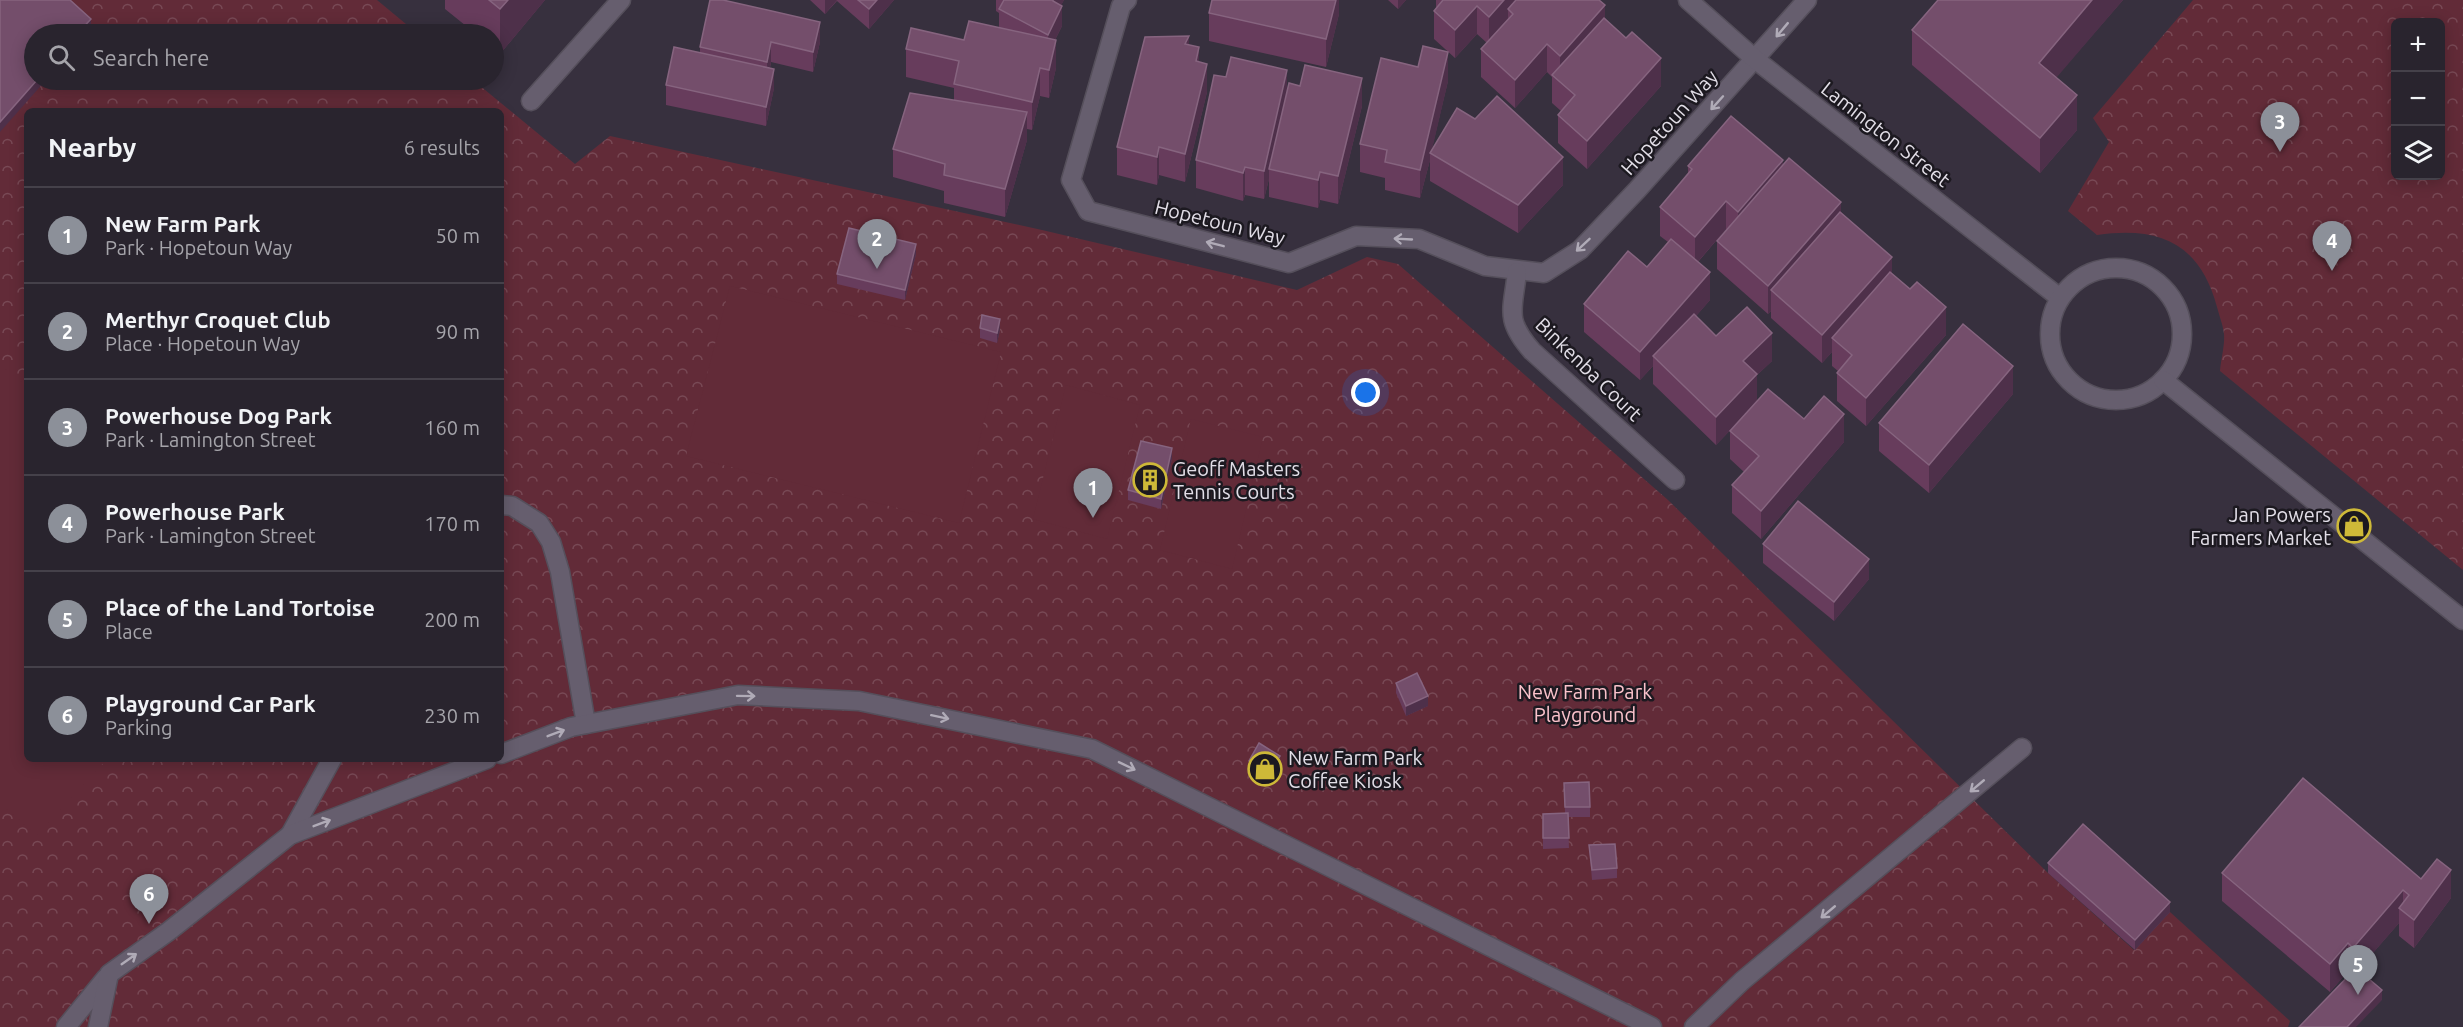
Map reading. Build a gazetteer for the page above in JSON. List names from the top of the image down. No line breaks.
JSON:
{"streets":{"street":["Hopetoun Way","Lamington Street","Binkenba Court"]},"crossings":[["Hopetoun Way","Lamington Street"],["Hopetoun Way","Binkenba Court"]],"parks":["New Farm Park Playground"],"places":{"building":["Geoff Masters Tennis Courts"],"shop":["Jan Powers Farmers Market","New Farm Park Coffee Kiosk"]},"page":{"map_buttons":["+","−"],"search":"Search here","pins":["3","2","4","1","6","5"],"heading":["Nearby","6 results"],"list":[{"mark":"1","name":"New Farm Park","note":"Park · Hopetoun Way","value":"50 m"},{"mark":"2","name":"Merthyr Croquet Club","note":"Place · Hopetoun Way","value":"90 m"},{"mark":"3","name":"Powerhouse Dog Park","note":"Park · Lamington Street","value":"160 m"},{"mark":"4","name":"Powerhouse Park","note":"Park · Lamington Street","value":"170 m"},{"mark":"5","name":"Place of the Land Tortoise","note":"Place","value":"200 m"},{"mark":"6","name":"Playground Car Park","note":"Parking","value":"230 m"}]}}
